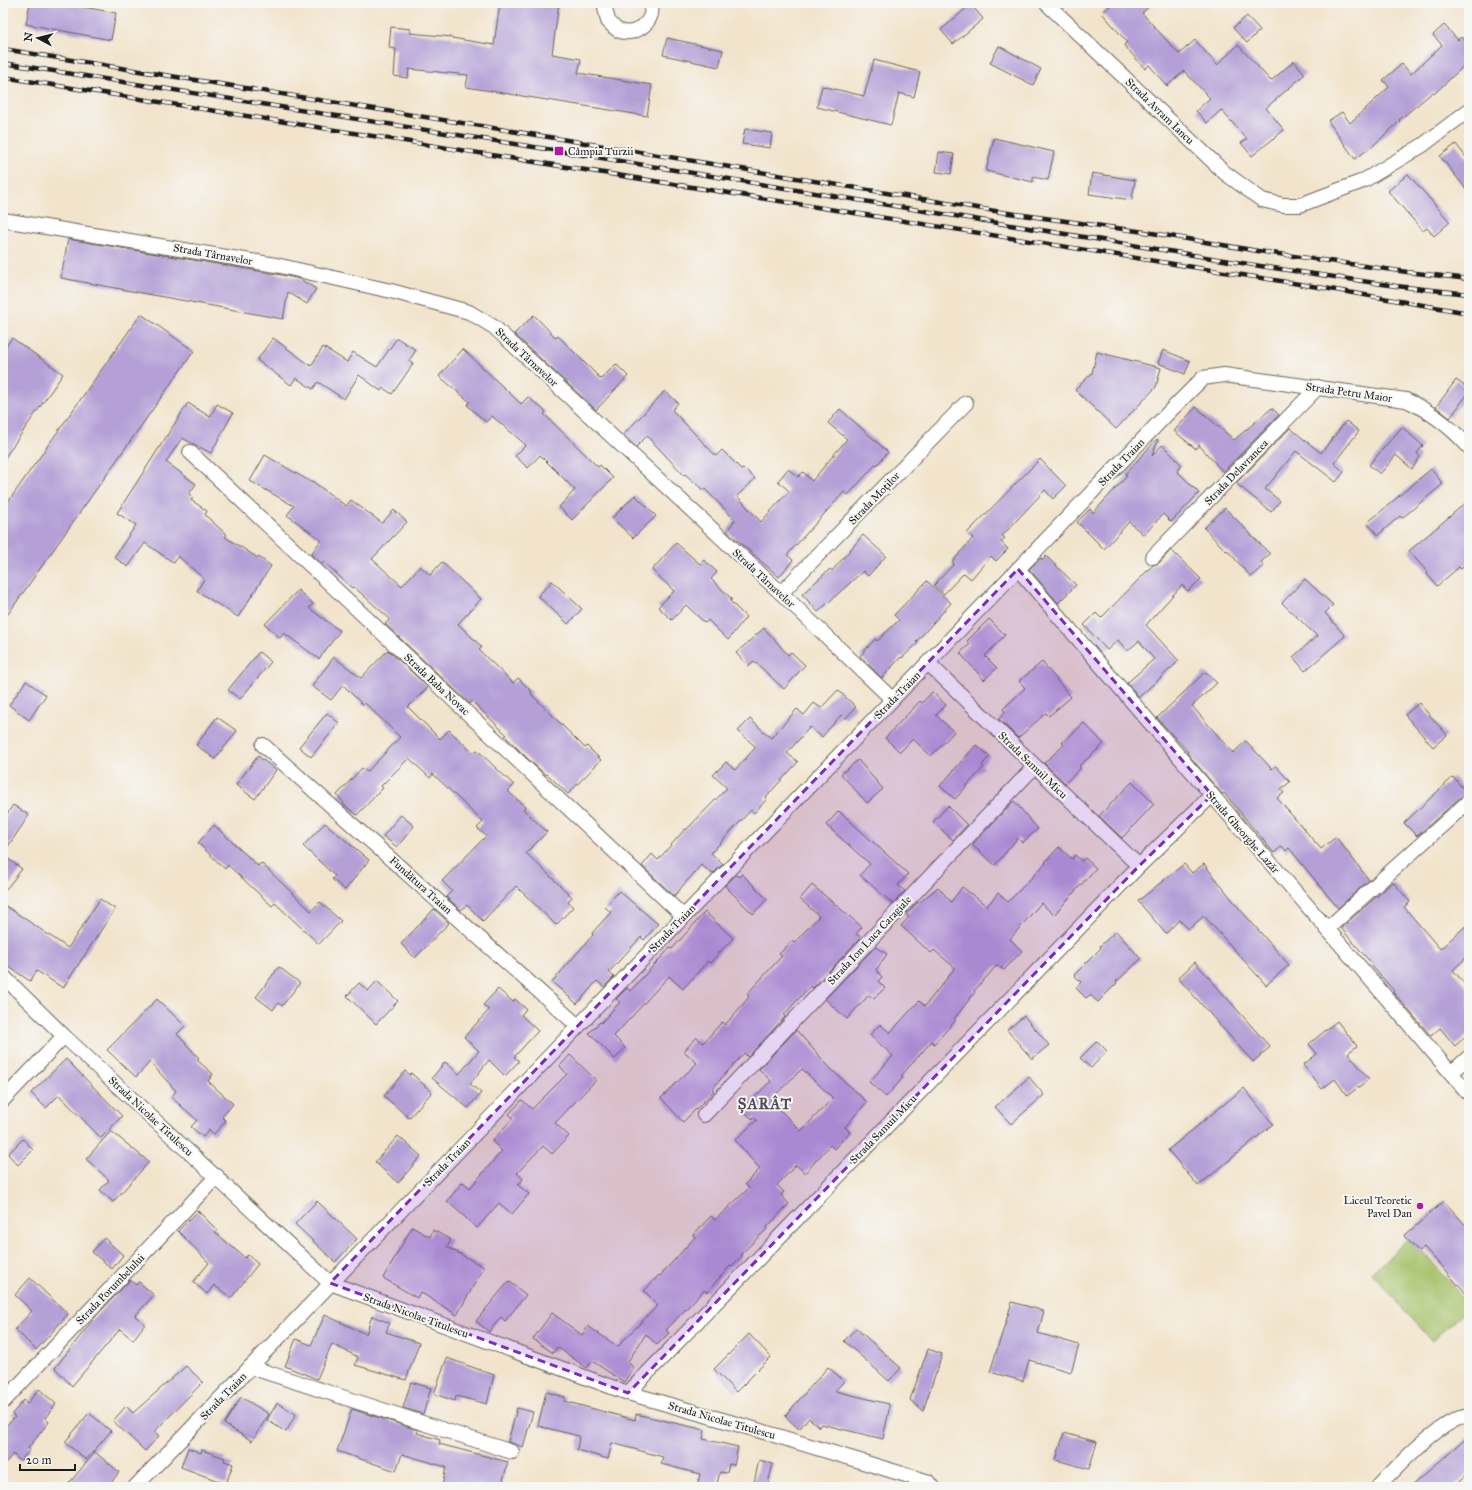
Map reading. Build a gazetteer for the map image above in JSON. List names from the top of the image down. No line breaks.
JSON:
{"streets":{"street":["Strada Avram Iancu","Strada Târnavelor","Strada Petru Maior","Strada Traian","Strada Delavrancea","Strada Moților","Strada Baba Novac","Strada Samuil Micu","Strada Gheorghe Lazăr","Fundătura Traian","Strada Ion Luca Caragiale","Strada Nicolae Titulescu","Strada Porumbelului"]},"crossings":[["Strada Târnavelor","Strada Traian"],["Strada Târnavelor","Strada Moților"],["Strada Petru Maior","Strada Traian"],["Strada Petru Maior","Strada Delavrancea"],["Strada Traian","Strada Baba Novac"],["Strada Traian","Strada Samuil Micu"],["Strada Traian","Strada Gheorghe Lazăr"],["Strada Traian","Fundătura Traian"],["Strada Traian","Strada Nicolae Titulescu"],["Strada Samuil Micu","Strada Gheorghe Lazăr"],["Strada Samuil Micu","Strada Ion Luca Caragiale"],["Strada Samuil Micu","Strada Nicolae Titulescu"],["Strada Nicolae Titulescu","Strada Porumbelului"]],"districts":["ȘARÂT"],"places":{"transit":["Câmpia Turzii"],"other":["Liceul Teoretic Pavel Dan"]},"scale_bar":"20 m","north":"left"}
